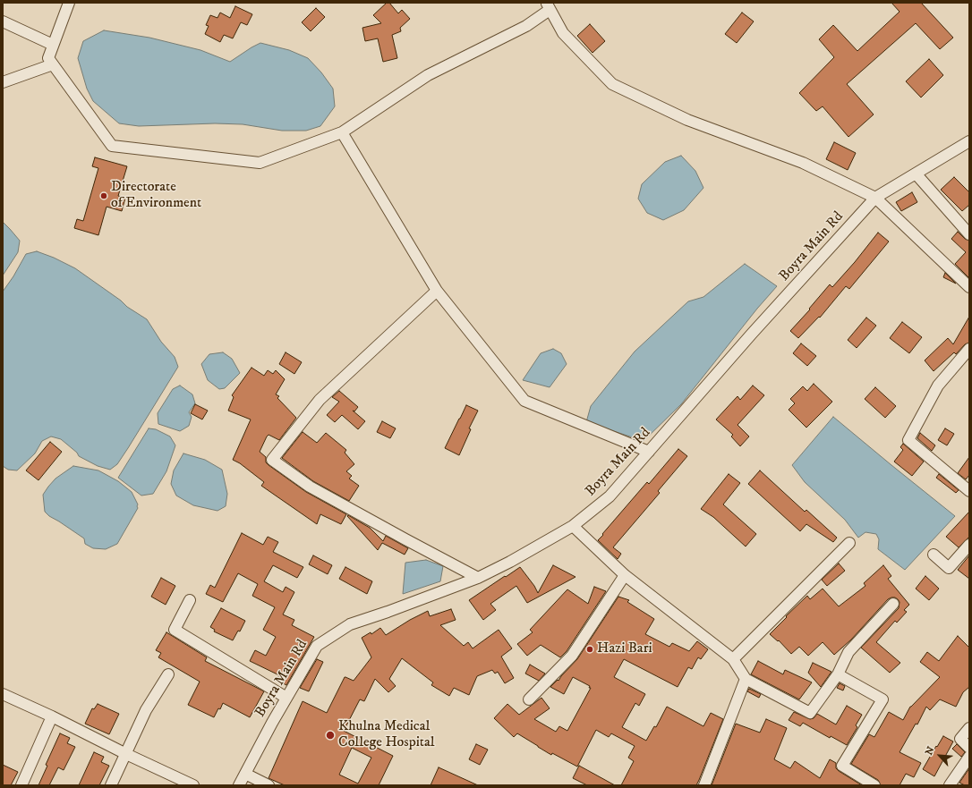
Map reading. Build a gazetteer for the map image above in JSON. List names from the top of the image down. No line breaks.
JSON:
{"streets":{"street":["Boyra Main Rd"]},"places":["Directorate of Environment","Hazi Bari","Khulna Medical College Hospital"],"north":"top left"}
